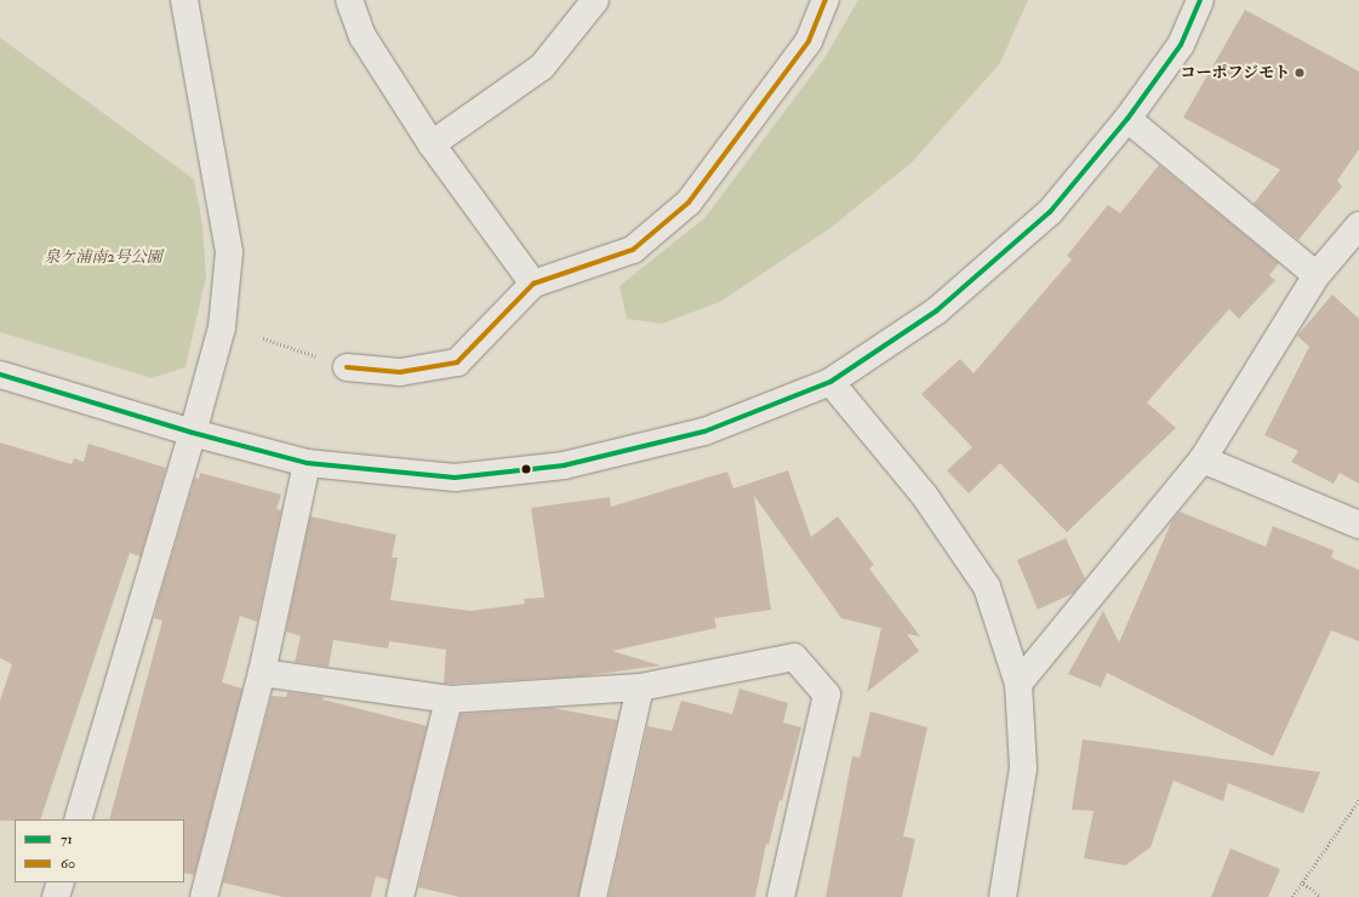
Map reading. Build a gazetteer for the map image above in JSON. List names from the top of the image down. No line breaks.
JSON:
{"parks":["泉ケ浦南2号公園"],"places":["コーポフジモト"],"lines":["transit line 71","transit line 60"],"legend":["71","60"]}
